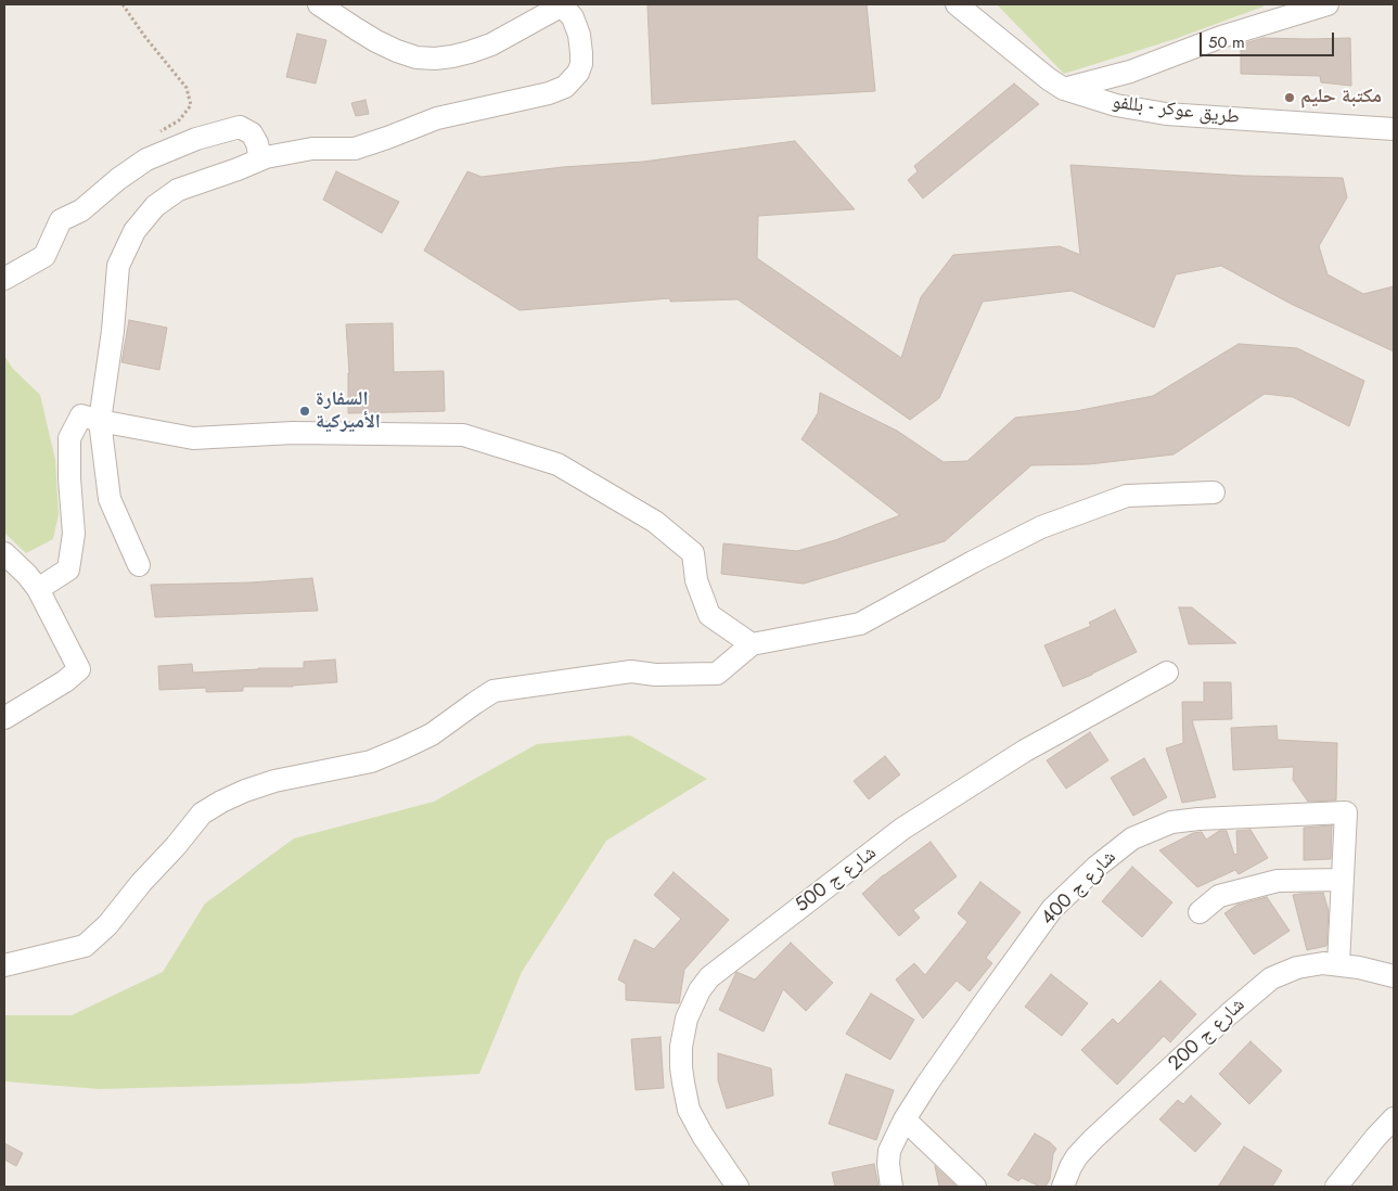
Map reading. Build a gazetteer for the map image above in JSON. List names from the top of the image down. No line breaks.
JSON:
{"streets":{"street":["طريق عوكر - بللفو","شارع ج 500","شارع ج 400","شارع ج 200"]},"places":["مكتبة حليم","السفارة الأميركية"],"scale_bar":"50 m"}
